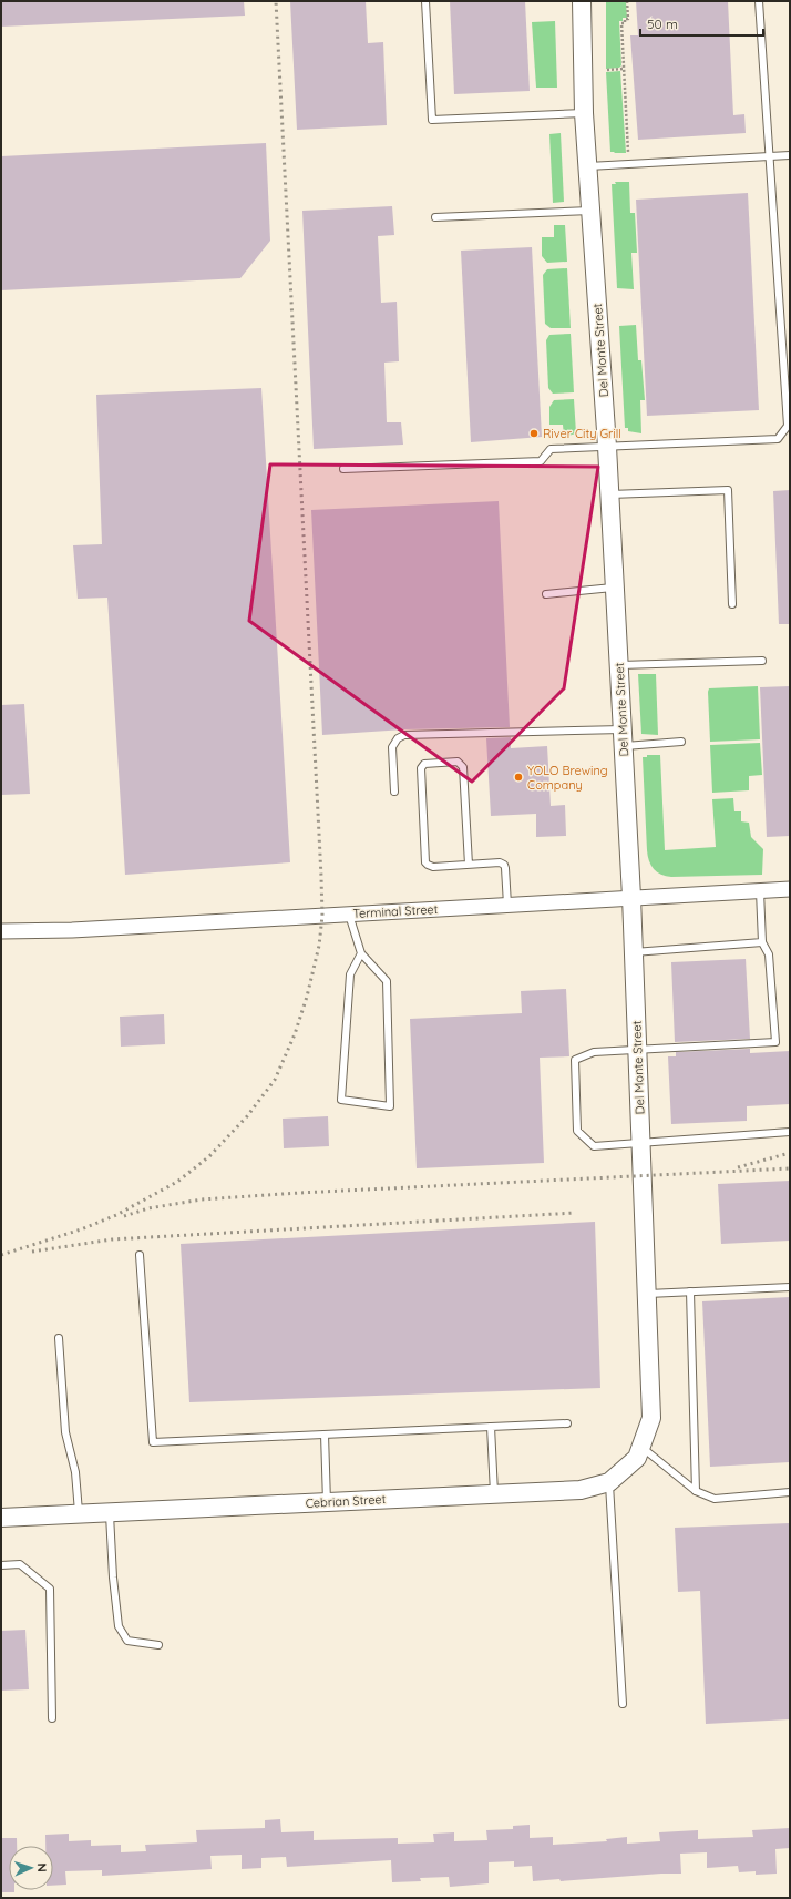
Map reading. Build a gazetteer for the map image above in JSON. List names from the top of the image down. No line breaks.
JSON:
{"streets":{"street":["Del Monte Street","Terminal Street","Cebrian Street"]},"crossings":[["Del Monte Street","Terminal Street"],["Del Monte Street","Cebrian Street"]],"places":["River City Grill","YOLO Brewing Company"],"scale_bar":"50 m","north":"right"}
